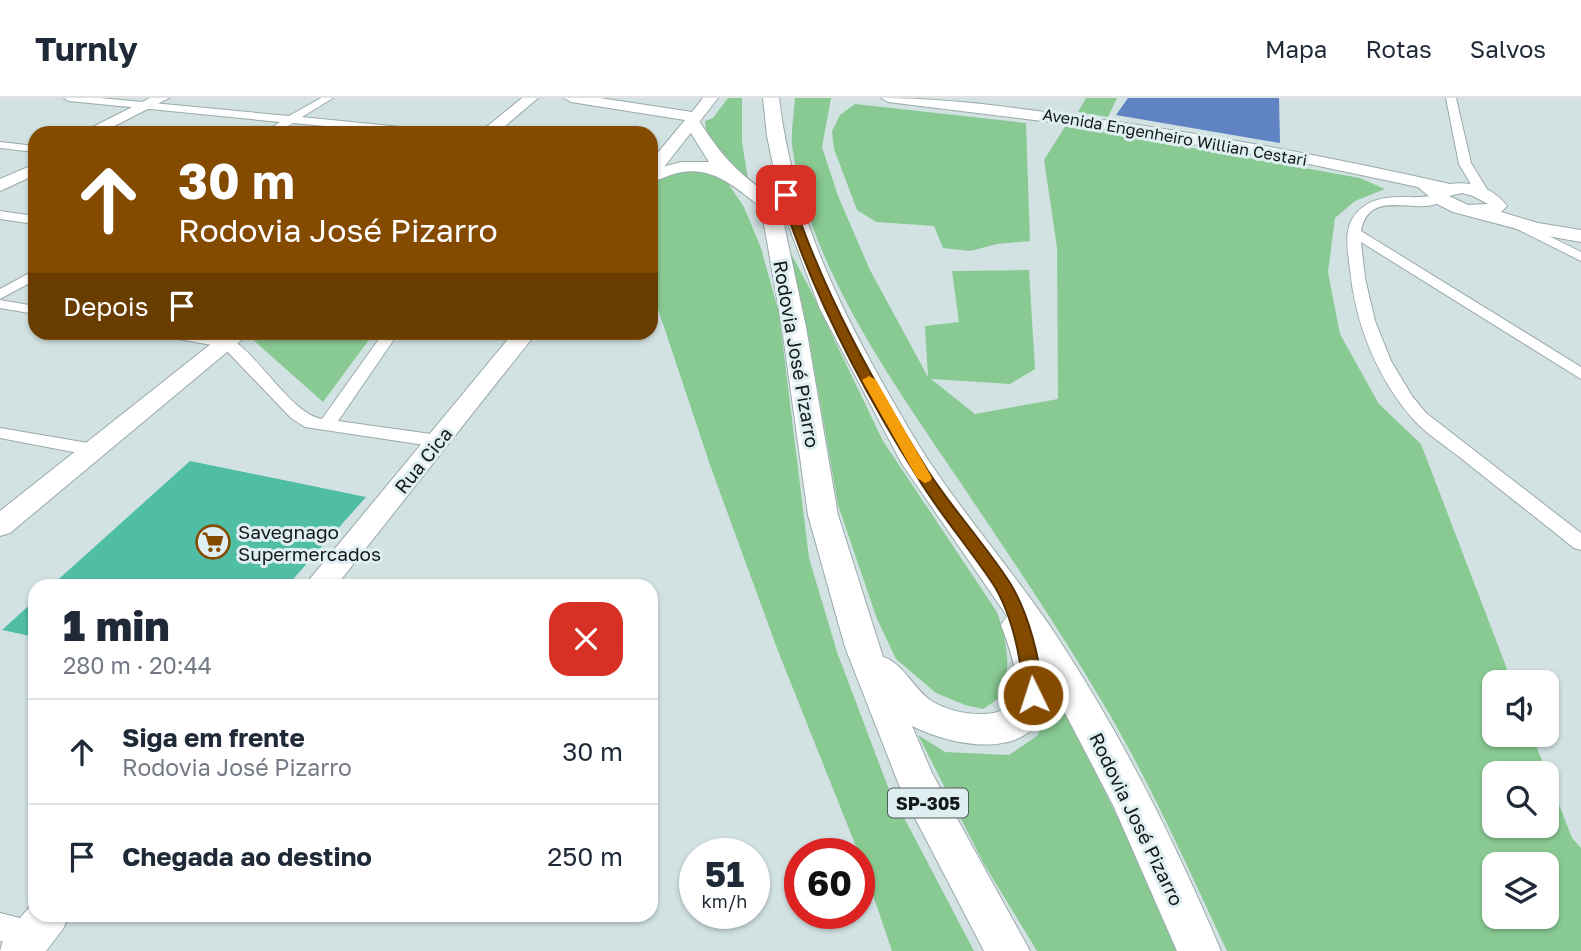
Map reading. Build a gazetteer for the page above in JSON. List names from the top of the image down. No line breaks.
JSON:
{"streets":{"main road":["Rodovia José Pizarro","SP-305"],"street":["Avenida Engenheiro Willian Cestari","Rua Cica"]},"places":{"supermarket":["Savegnago Supermercados"]},"page":{"header":"Turnly","nav":["Mapa","Rotas","Salvos"],"turn":["30 m","Rodovia José Pizarro"],"then":"Depois","heading":["1 min","280 m · 20:44"],"list":[{"name":"Siga em frente","note":"Rodovia José Pizarro","value":"30 m"},{"name":"Chegada ao destino","value":"250 m"}],"speed":"51 km/h","limit":"60"}}
